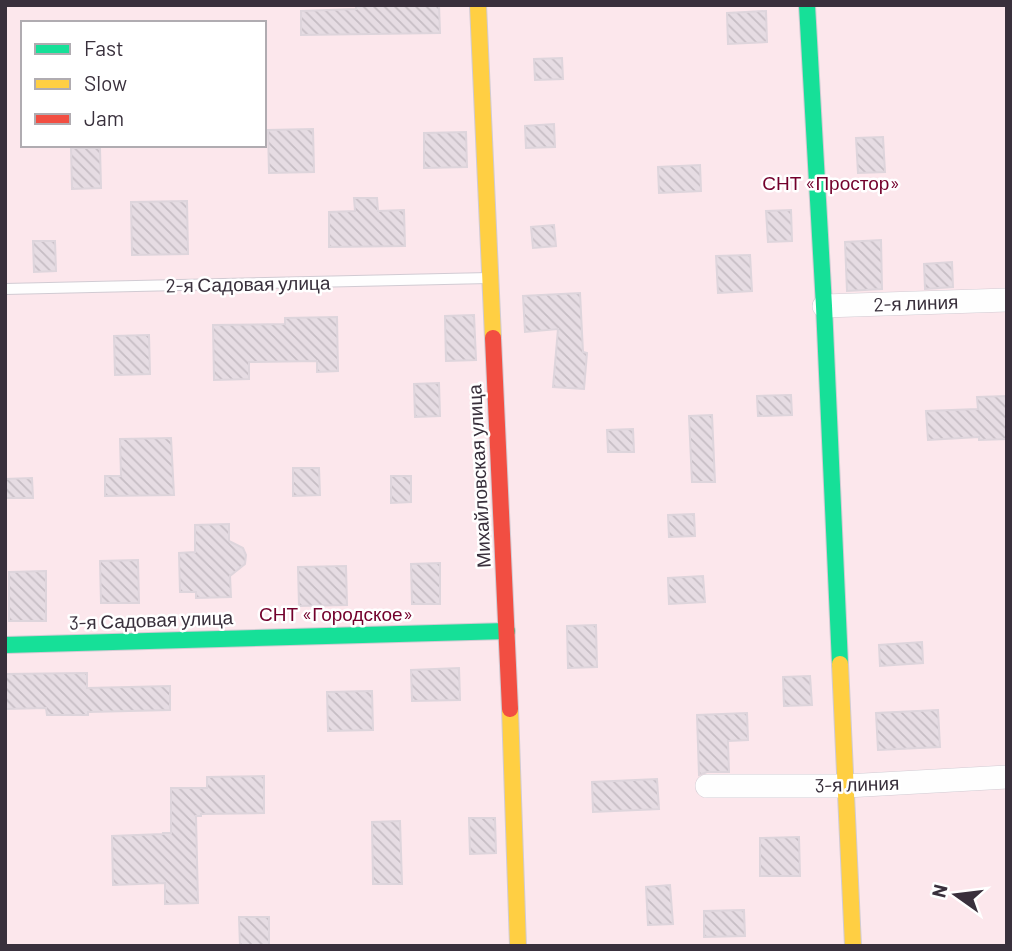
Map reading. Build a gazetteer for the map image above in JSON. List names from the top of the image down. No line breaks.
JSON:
{"streets":{"street":["2-я линия","Михайловская улица","3-я Садовая улица","3-я линия"],"lane":["2-я Садовая улица"]},"crossings":[["2-я Садовая улица","Михайловская улица"],["Михайловская улица","3-я Садовая улица"]],"parks":["СНТ «Простор»","СНТ «Городское»"],"legend":["Fast","Slow","Jam"],"north":"left"}
